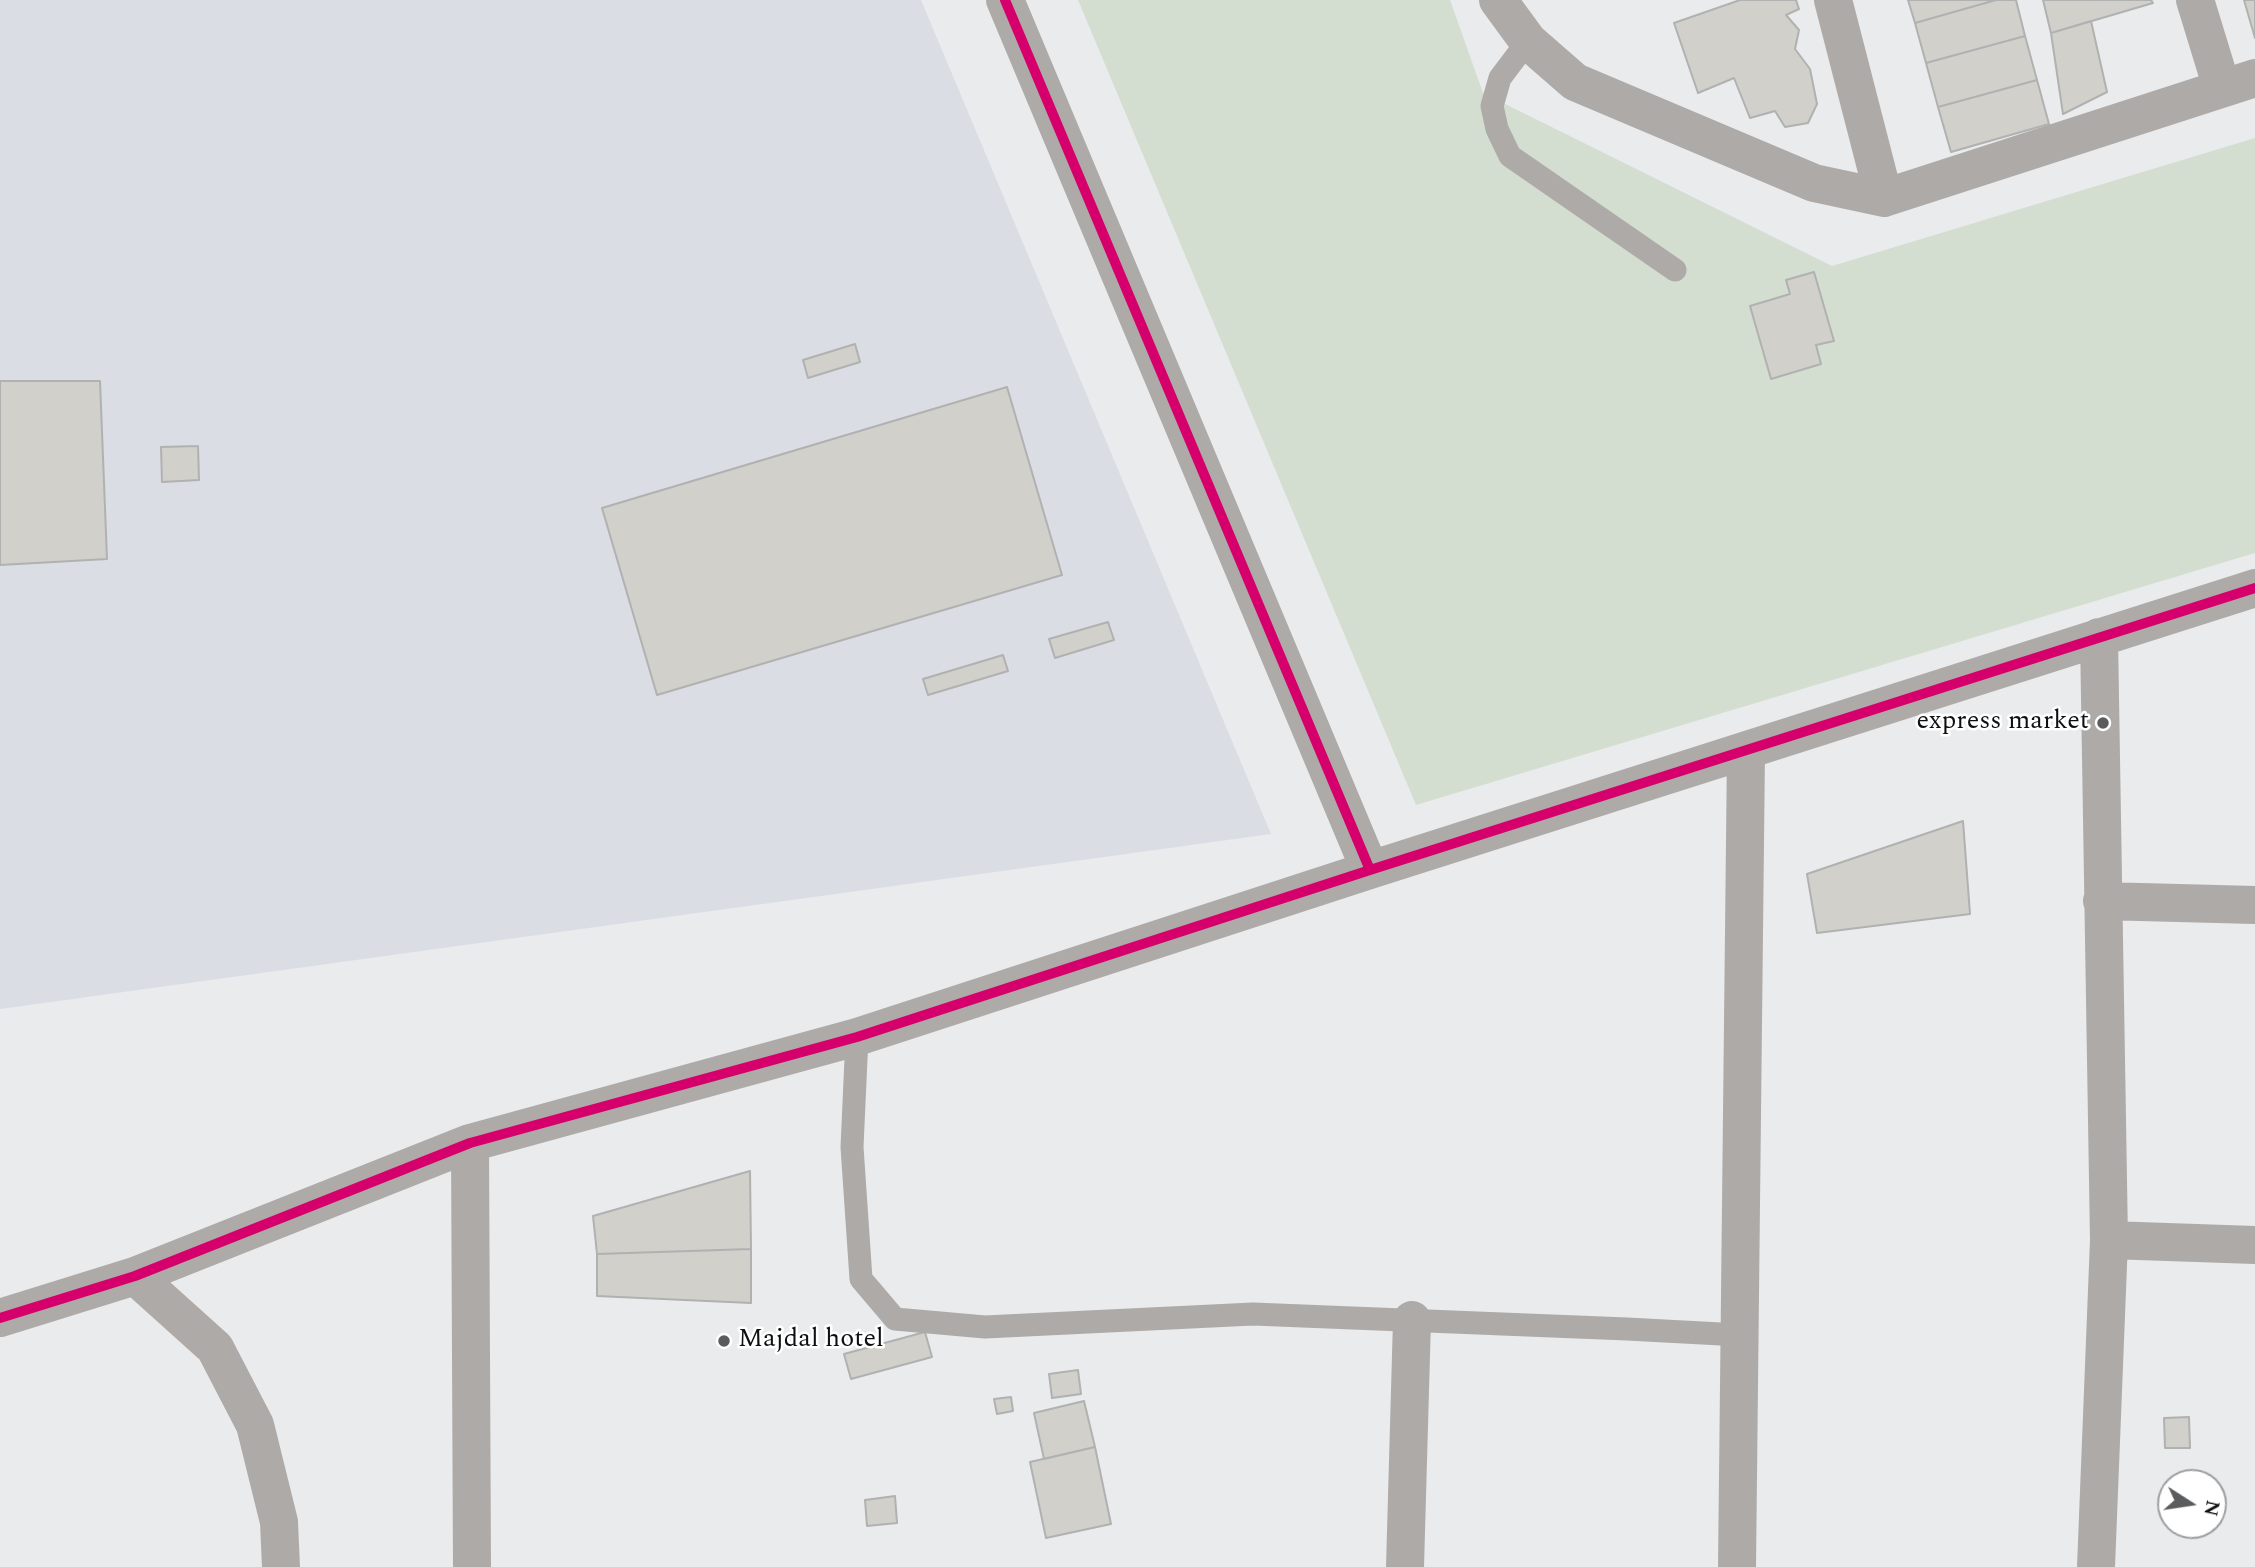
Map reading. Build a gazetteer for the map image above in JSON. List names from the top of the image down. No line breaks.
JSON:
{"places":["express market","Majdal hotel"],"north":"right"}
